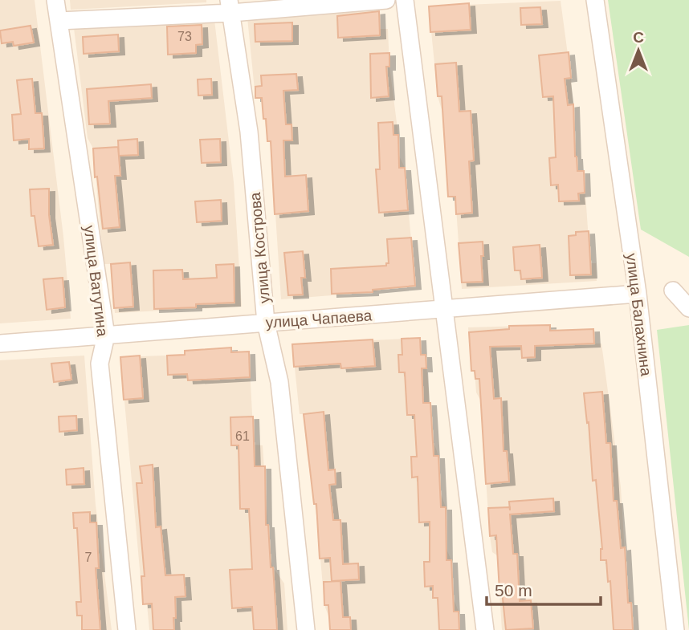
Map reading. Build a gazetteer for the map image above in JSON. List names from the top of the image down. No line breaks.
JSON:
{"streets":{"street":["улица Кострова","улица Ватутина","улица Балахнина","улица Чапаева"]},"crossings":[["улица Кострова","улица Чапаева"],["улица Ватутина","улица Чапаева"],["улица Балахнина","улица Чапаева"]],"house_numbers":["73","61","7"],"scale_bar":"50 m","north":"top"}
